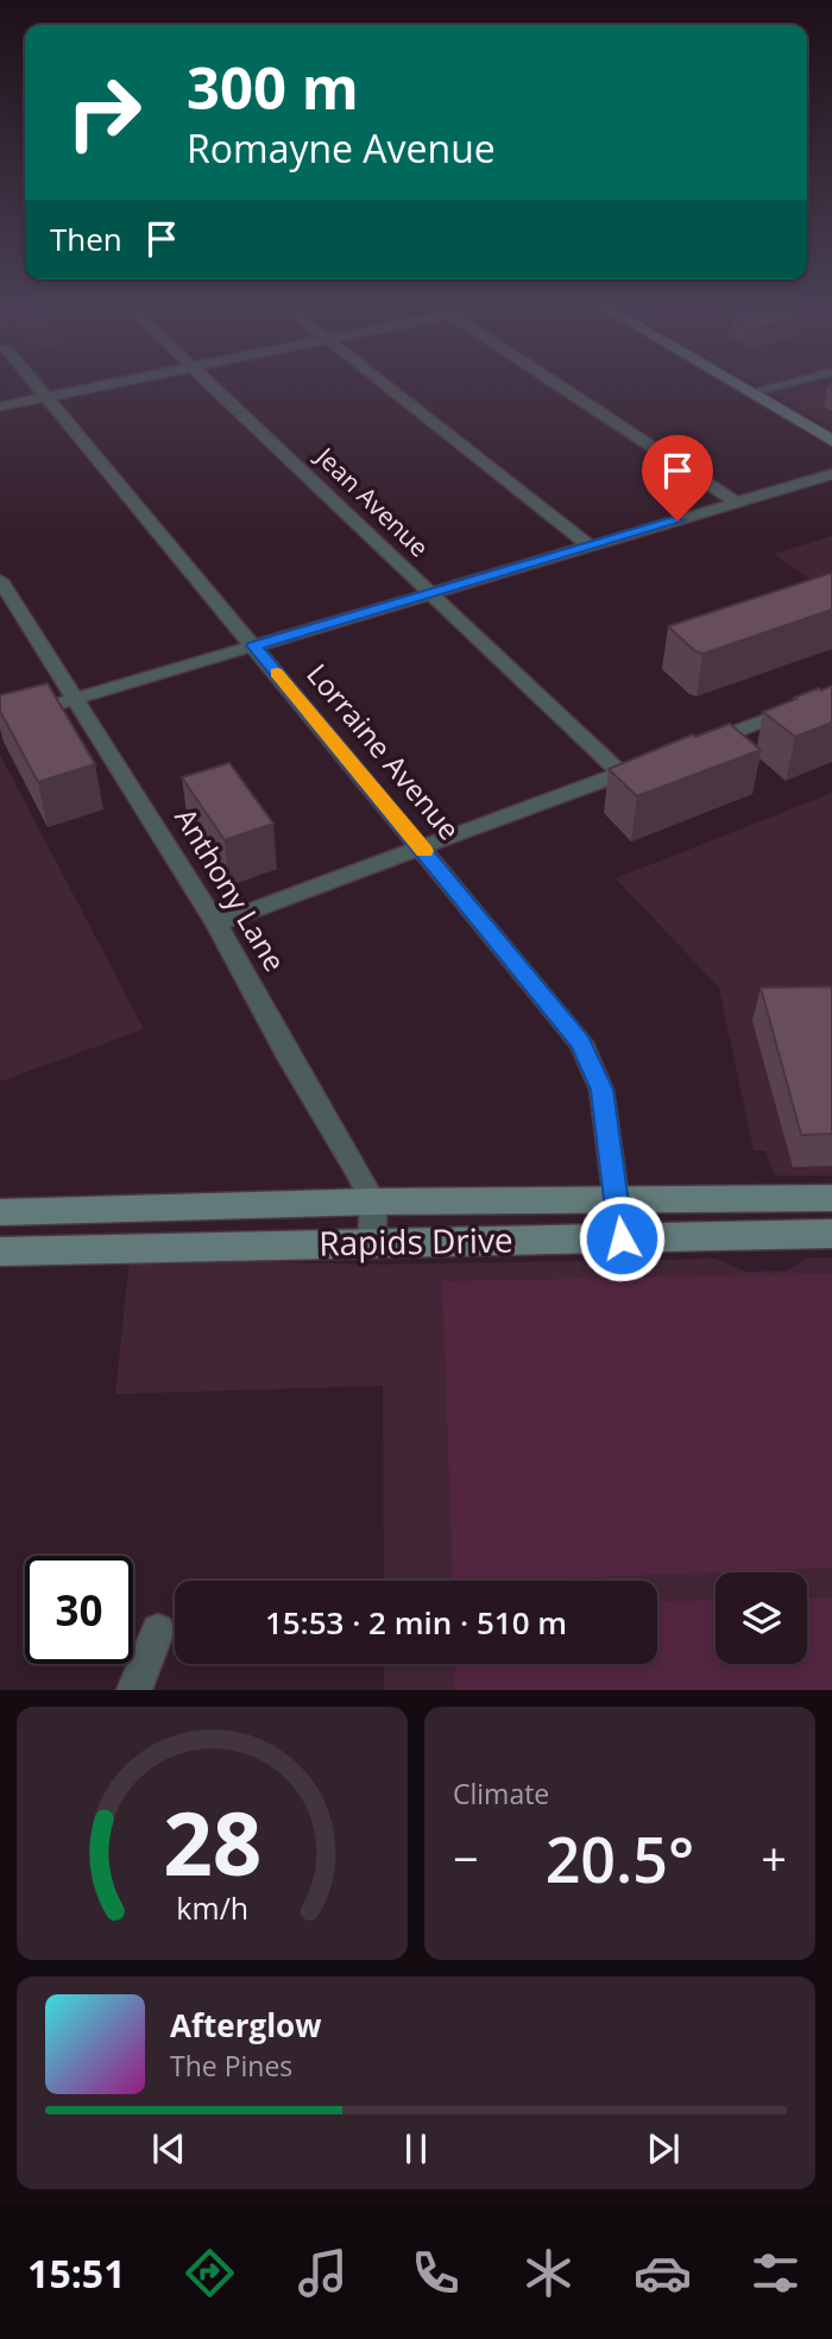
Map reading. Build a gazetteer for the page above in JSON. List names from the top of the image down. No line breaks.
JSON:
{"streets":{"street":["Jean Avenue","Lorraine Avenue","Anthony Lane","Rapids Drive"]},"crossings":[["Lorraine Avenue","Rapids Drive"],["Anthony Lane","Rapids Drive"]],"page":{"turn":["300 m","Romayne Avenue"],"then":"Then","limit":"30","trip":"15:53 · 2 min · 510 m","tile":"Climate","heat":["−","20.5°","+"],"song":["Afterglow","The Pines"],"tabs":"15:51","gauge":["28","km/h"]}}
